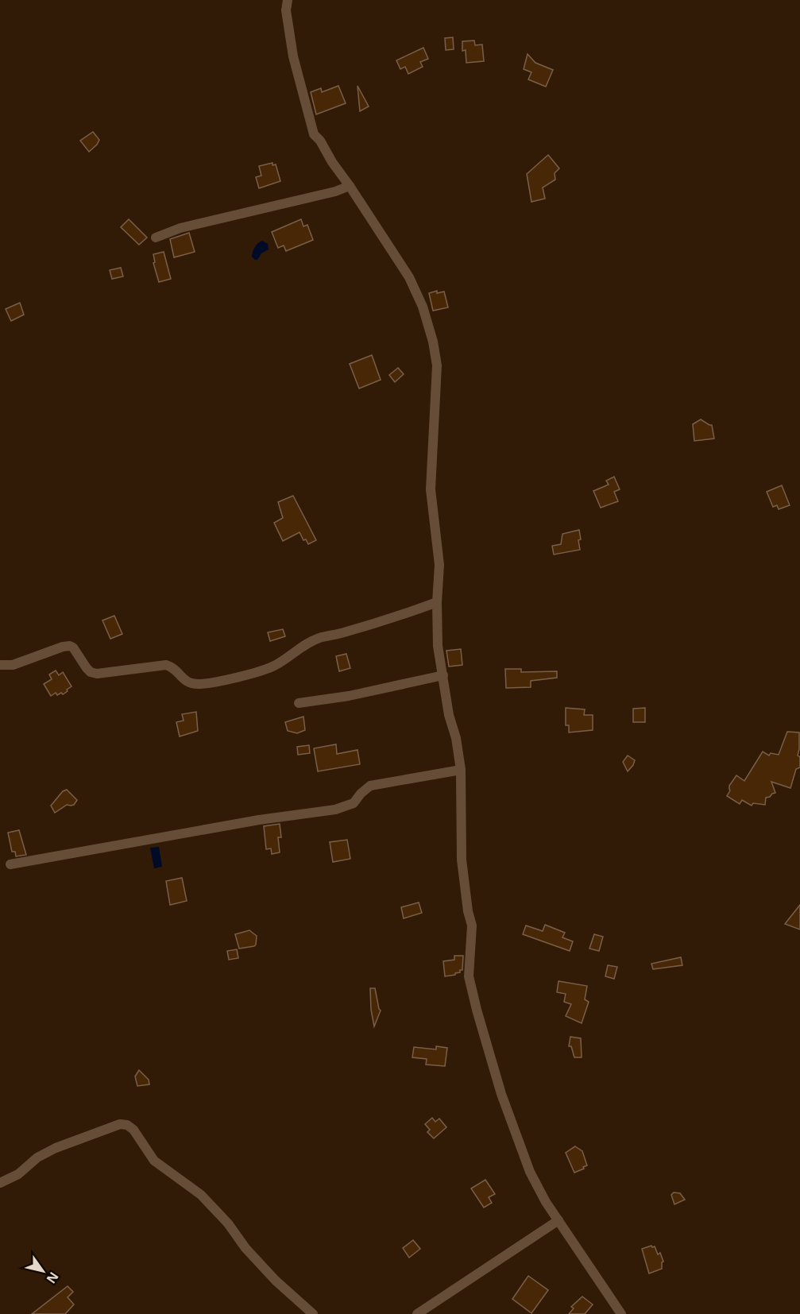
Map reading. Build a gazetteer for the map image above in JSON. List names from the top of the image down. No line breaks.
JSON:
{"north":"bottom right"}
